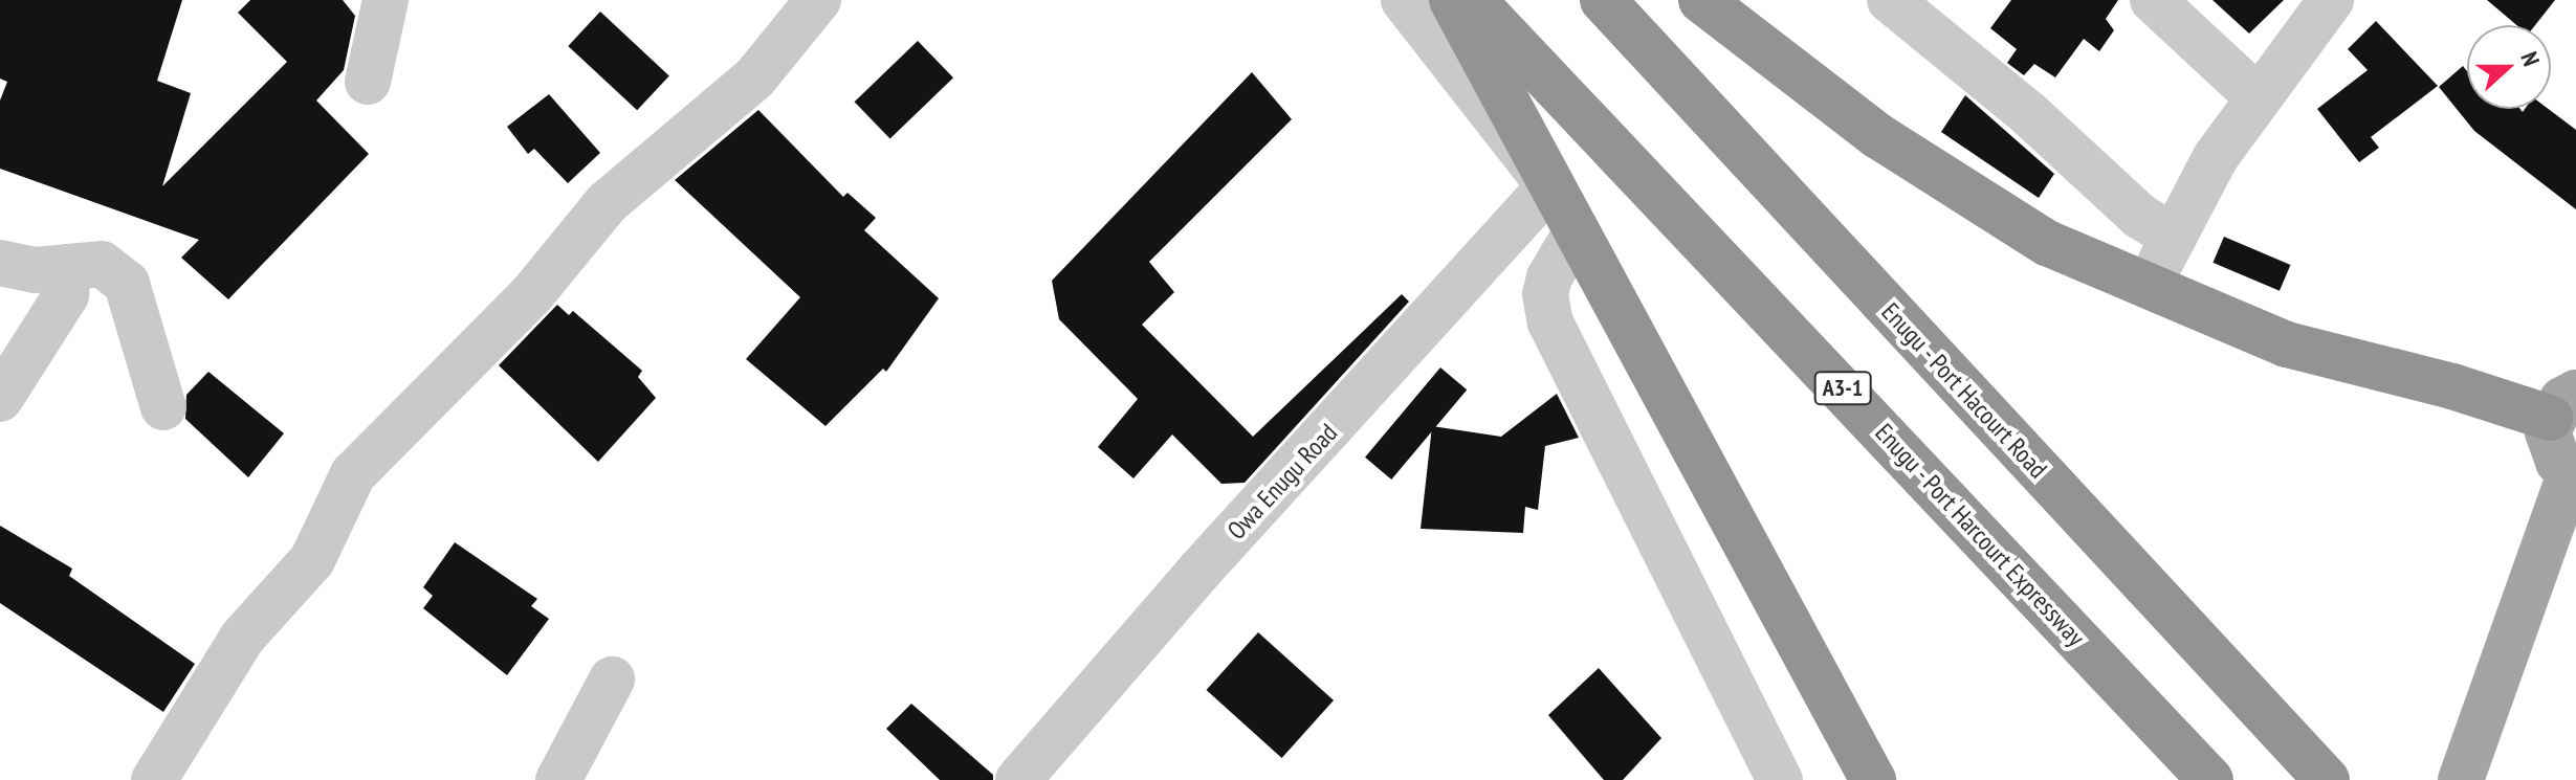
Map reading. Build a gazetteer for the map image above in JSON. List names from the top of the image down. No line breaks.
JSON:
{"streets":{"highway":["A3-1","Enugu - Port Hacourt Road","Enugu - Port Harcourt Expressway"],"street":["Owa Enugu Road"]},"north":"right"}
